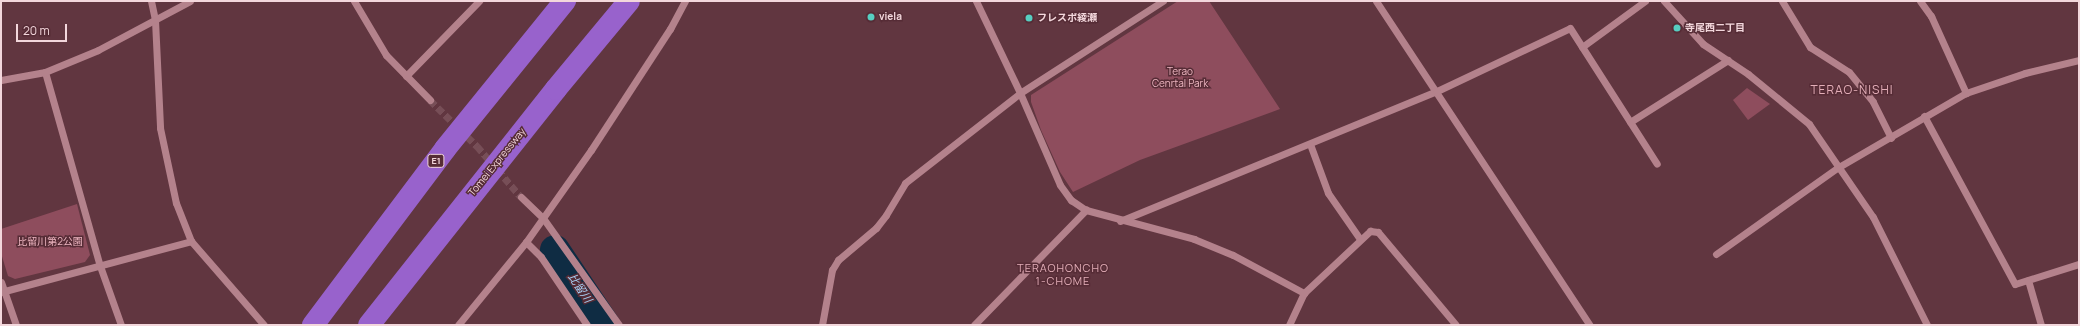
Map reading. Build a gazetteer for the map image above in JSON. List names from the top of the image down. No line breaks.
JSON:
{"streets":{"highway":["E1","Tomei Expressway"]},"districts":["TERAO-NISHI","TERAOHONCHO 1-CHOME"],"water":["比留川"],"parks":["Terao Cenrtal Park","比留川第2公園"],"places":["viela","フレスポ綾瀬","寺尾西二丁目"],"scale_bar":"20 m"}
